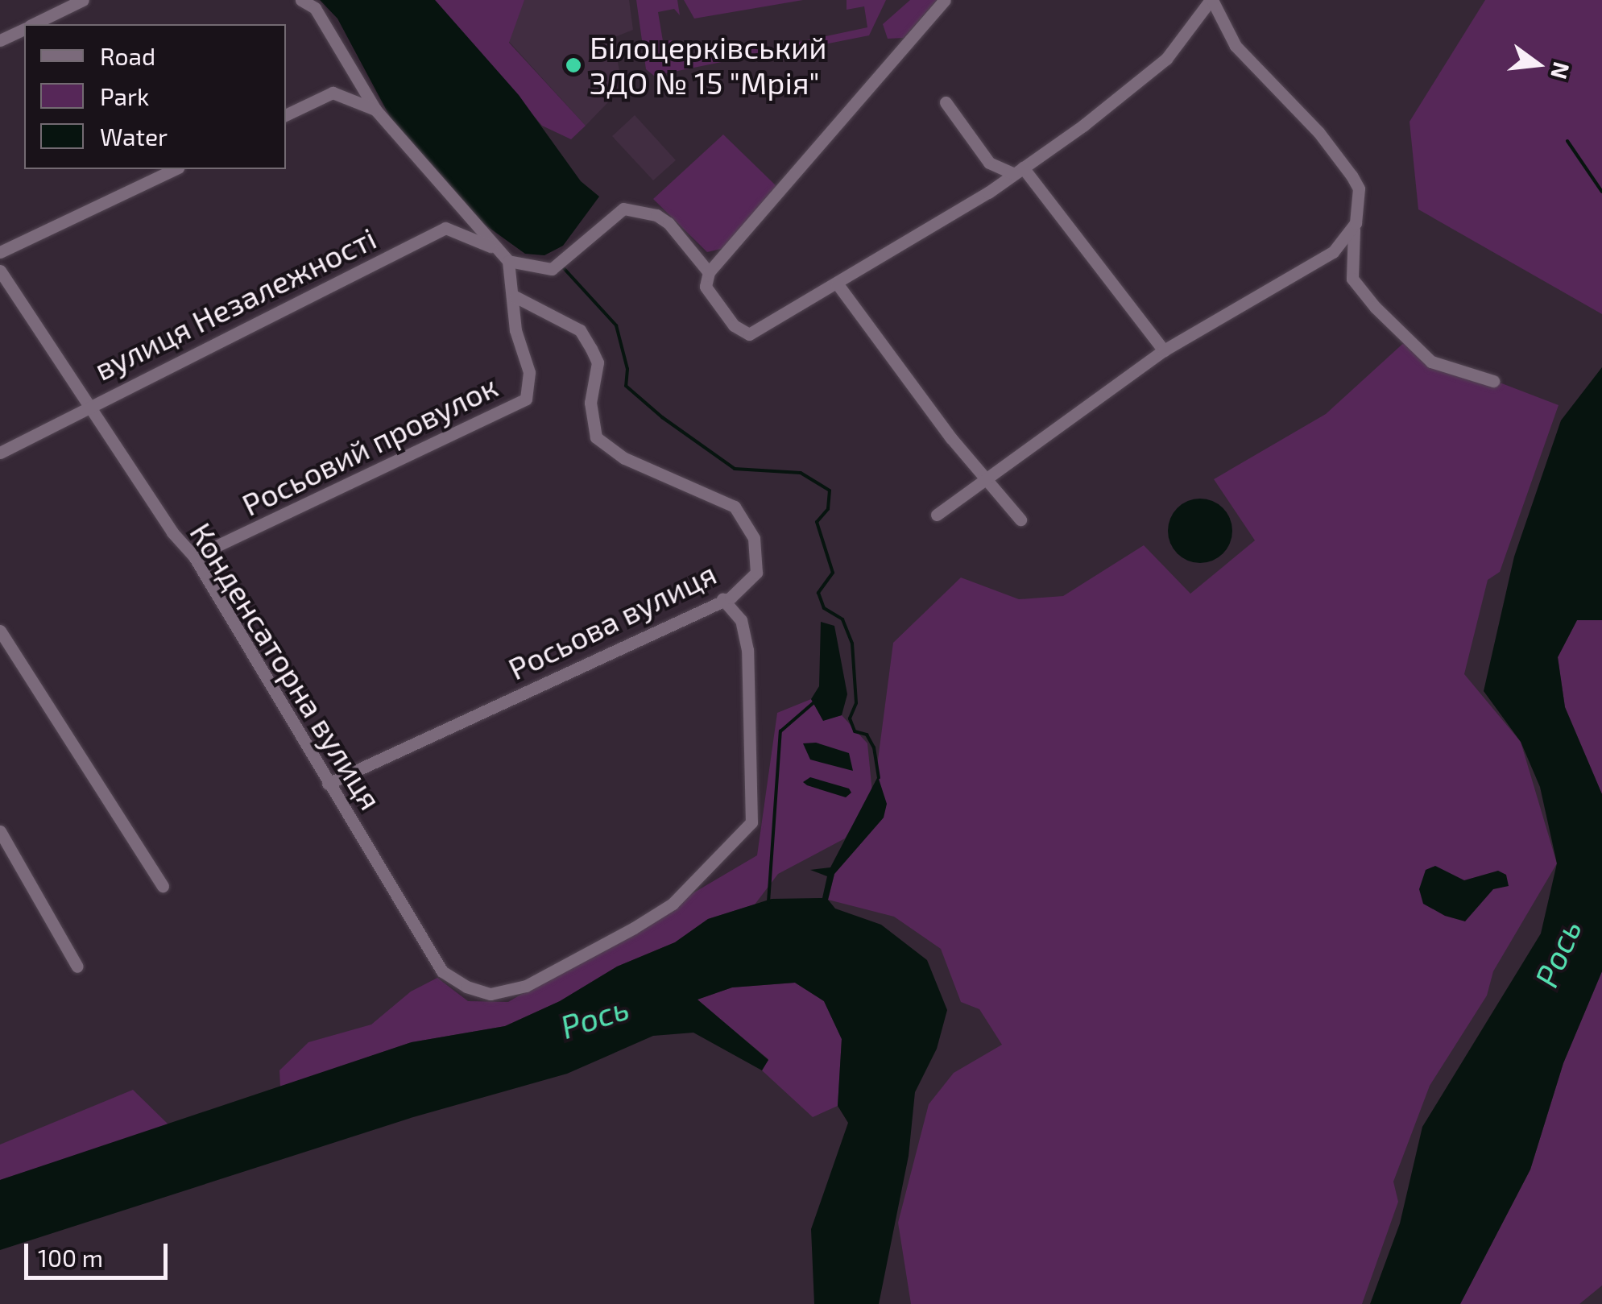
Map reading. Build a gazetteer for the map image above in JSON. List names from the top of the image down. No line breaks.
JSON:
{"streets":{"street":["вулиця Незалежності","Росьовий провулок","Росьова вулиця","Конденсаторна вулиця"]},"crossings":[["вулиця Незалежності","Конденсаторна вулиця"],["Росьовий провулок","Росьова вулиця"],["Росьовий провулок","Конденсаторна вулиця"],["Росьова вулиця","Конденсаторна вулиця"]],"water":["Рось"],"places":["Білоцерківський ЗДО № 15 \"Мрія\""],"legend":["Road","Park","Water"],"scale_bar":"100 m","north":"right"}
